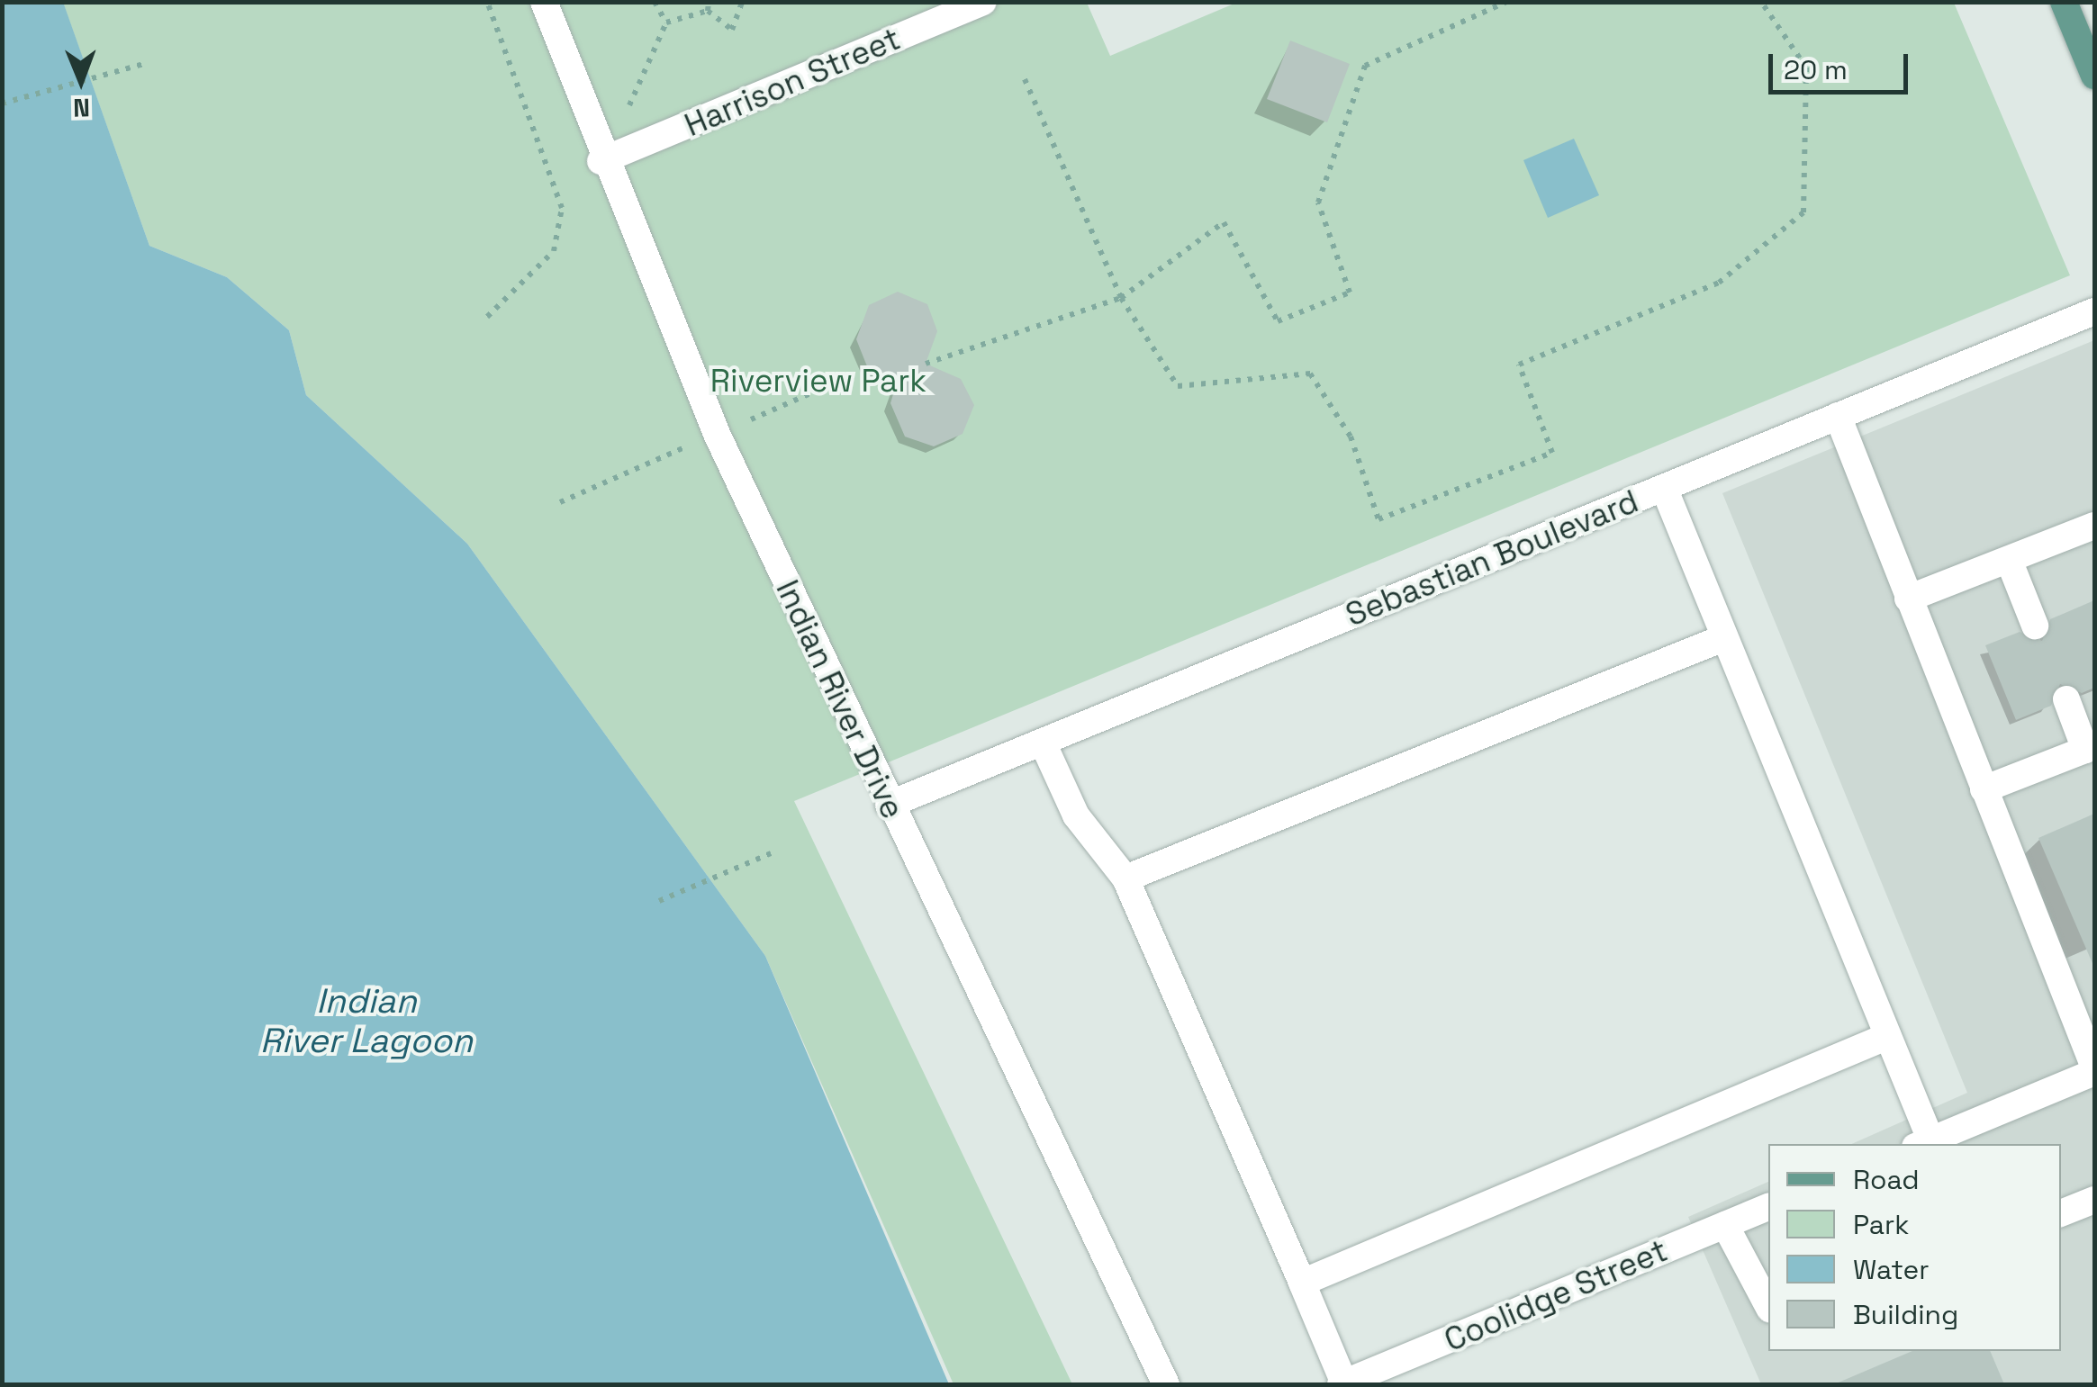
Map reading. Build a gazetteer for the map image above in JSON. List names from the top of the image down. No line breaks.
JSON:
{"streets":{"street":["Harrison Street","Sebastian Boulevard","Indian River Drive","Coolidge Street"]},"crossings":[["Harrison Street","Indian River Drive"],["Sebastian Boulevard","Indian River Drive"]],"water":["Indian River Lagoon"],"parks":["Riverview Park"],"legend":["Road","Park","Water","Building"],"scale_bar":"20 m","north":"bottom"}
